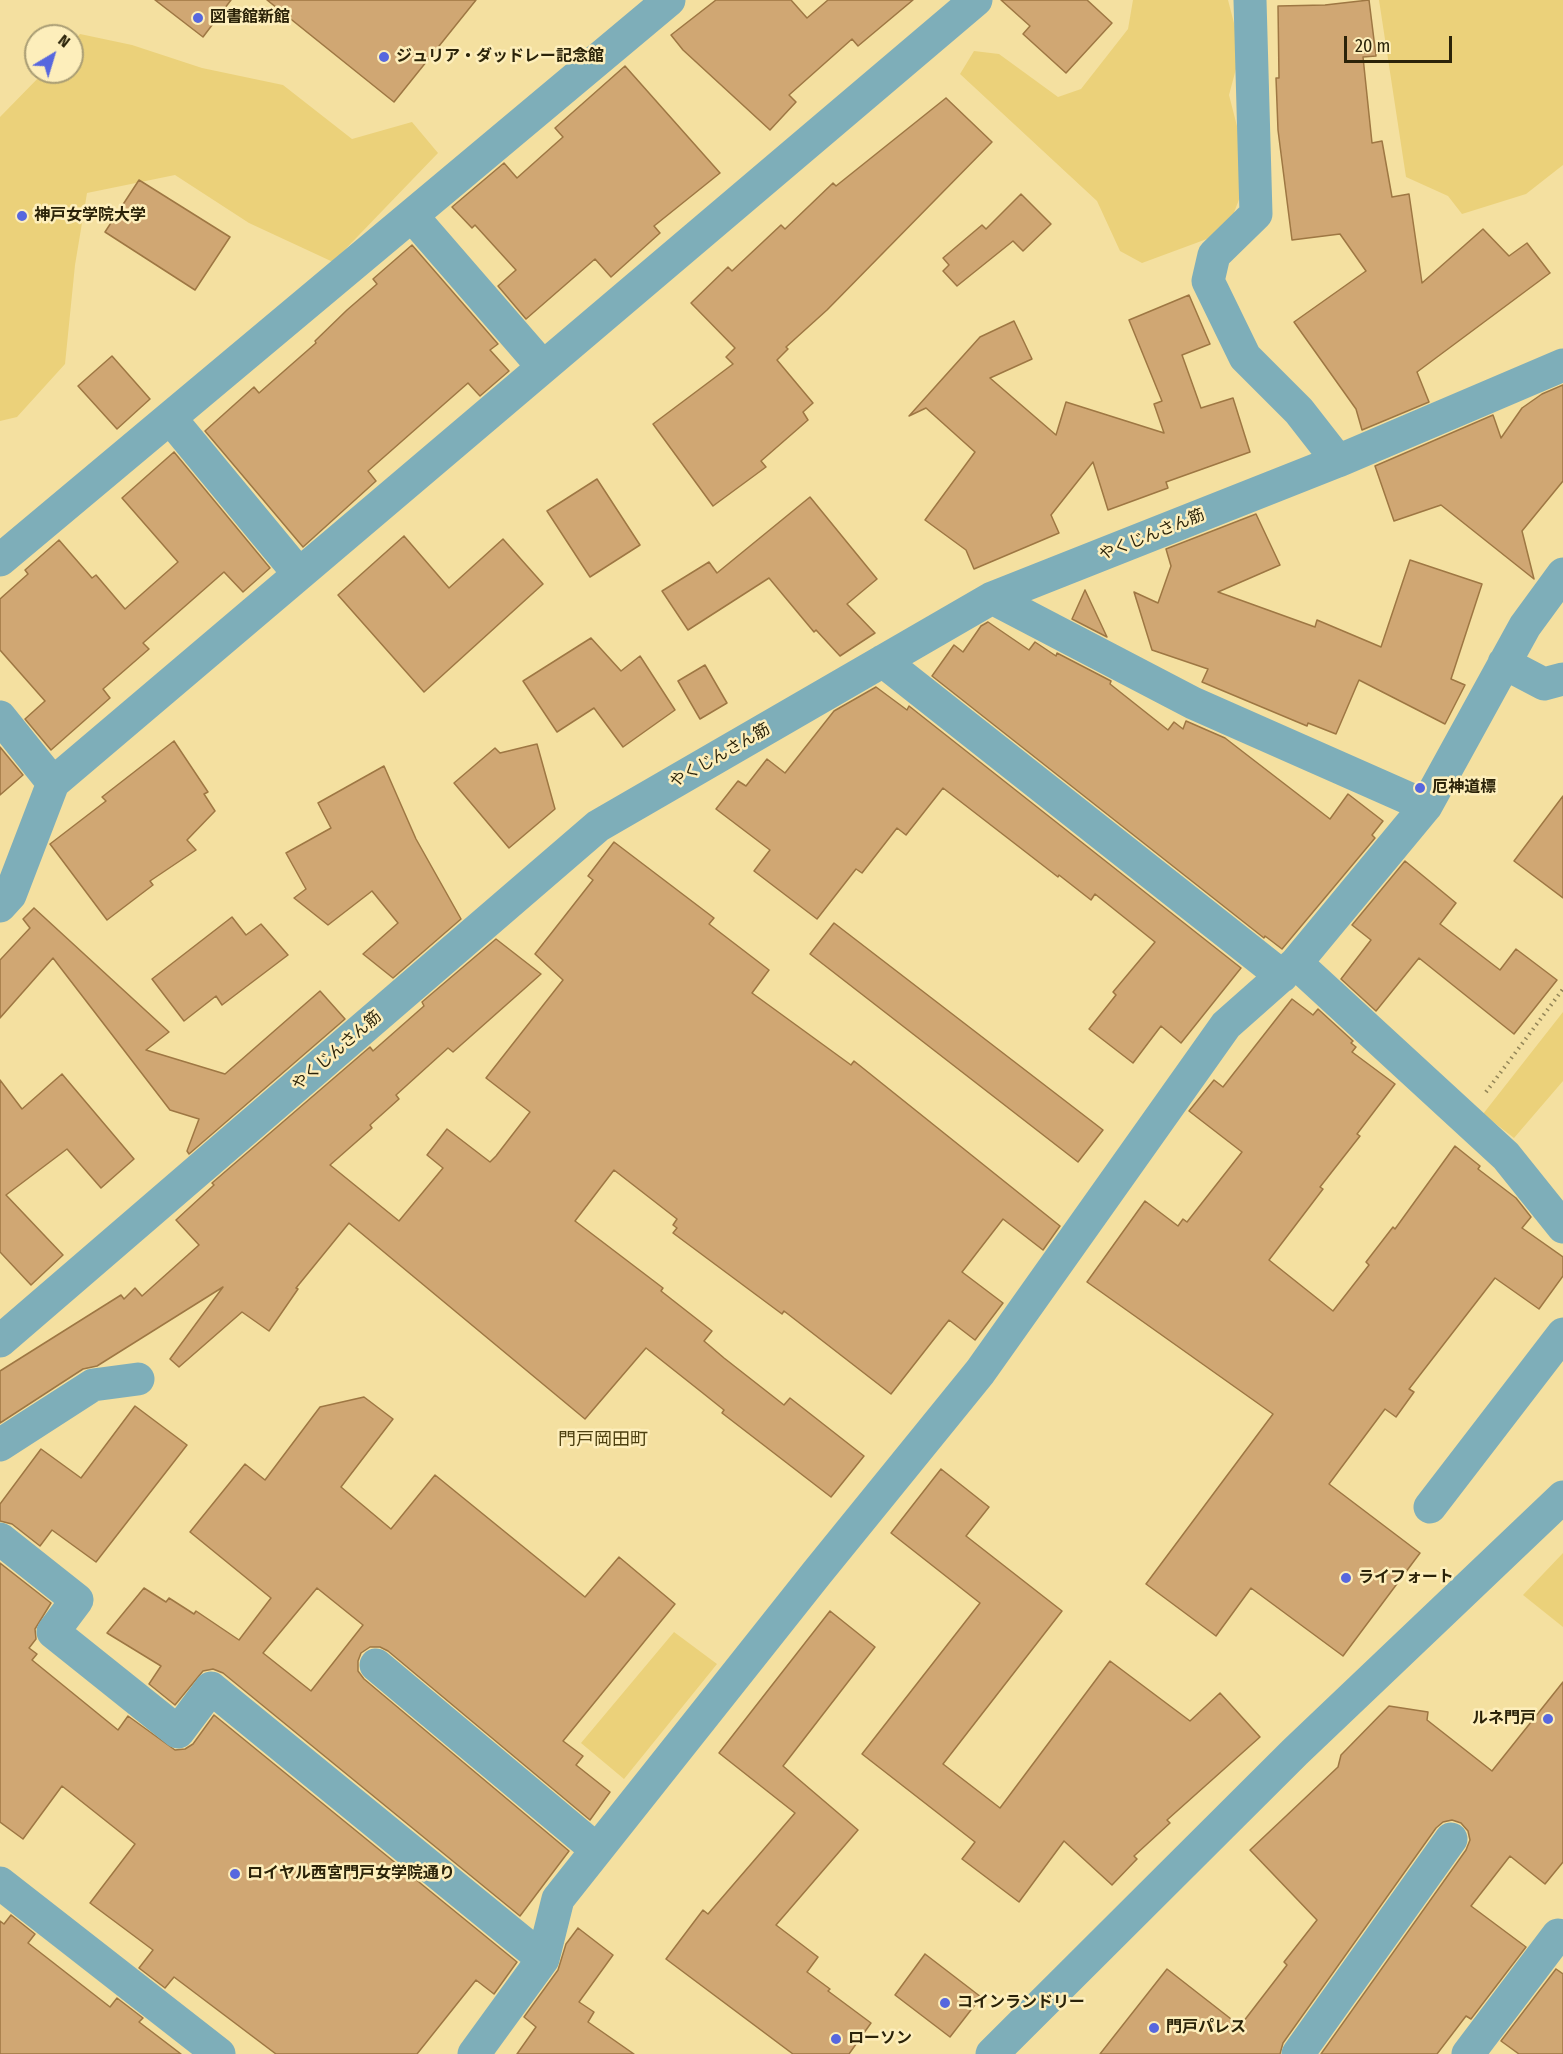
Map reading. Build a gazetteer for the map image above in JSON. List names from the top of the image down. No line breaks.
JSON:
{"streets":{"street":["やくじんさん筋"]},"districts":["門戸岡田町"],"places":["図書館新館","ジュリア・ダッドレー記念館","神戸女学院大学","厄神道標","ライフォート","ルネ門戸","ロイヤル西宮門戸女学院通り","コインランドリー","門戸パレス","ローソン"],"scale_bar":"20 m","north":"top right"}
